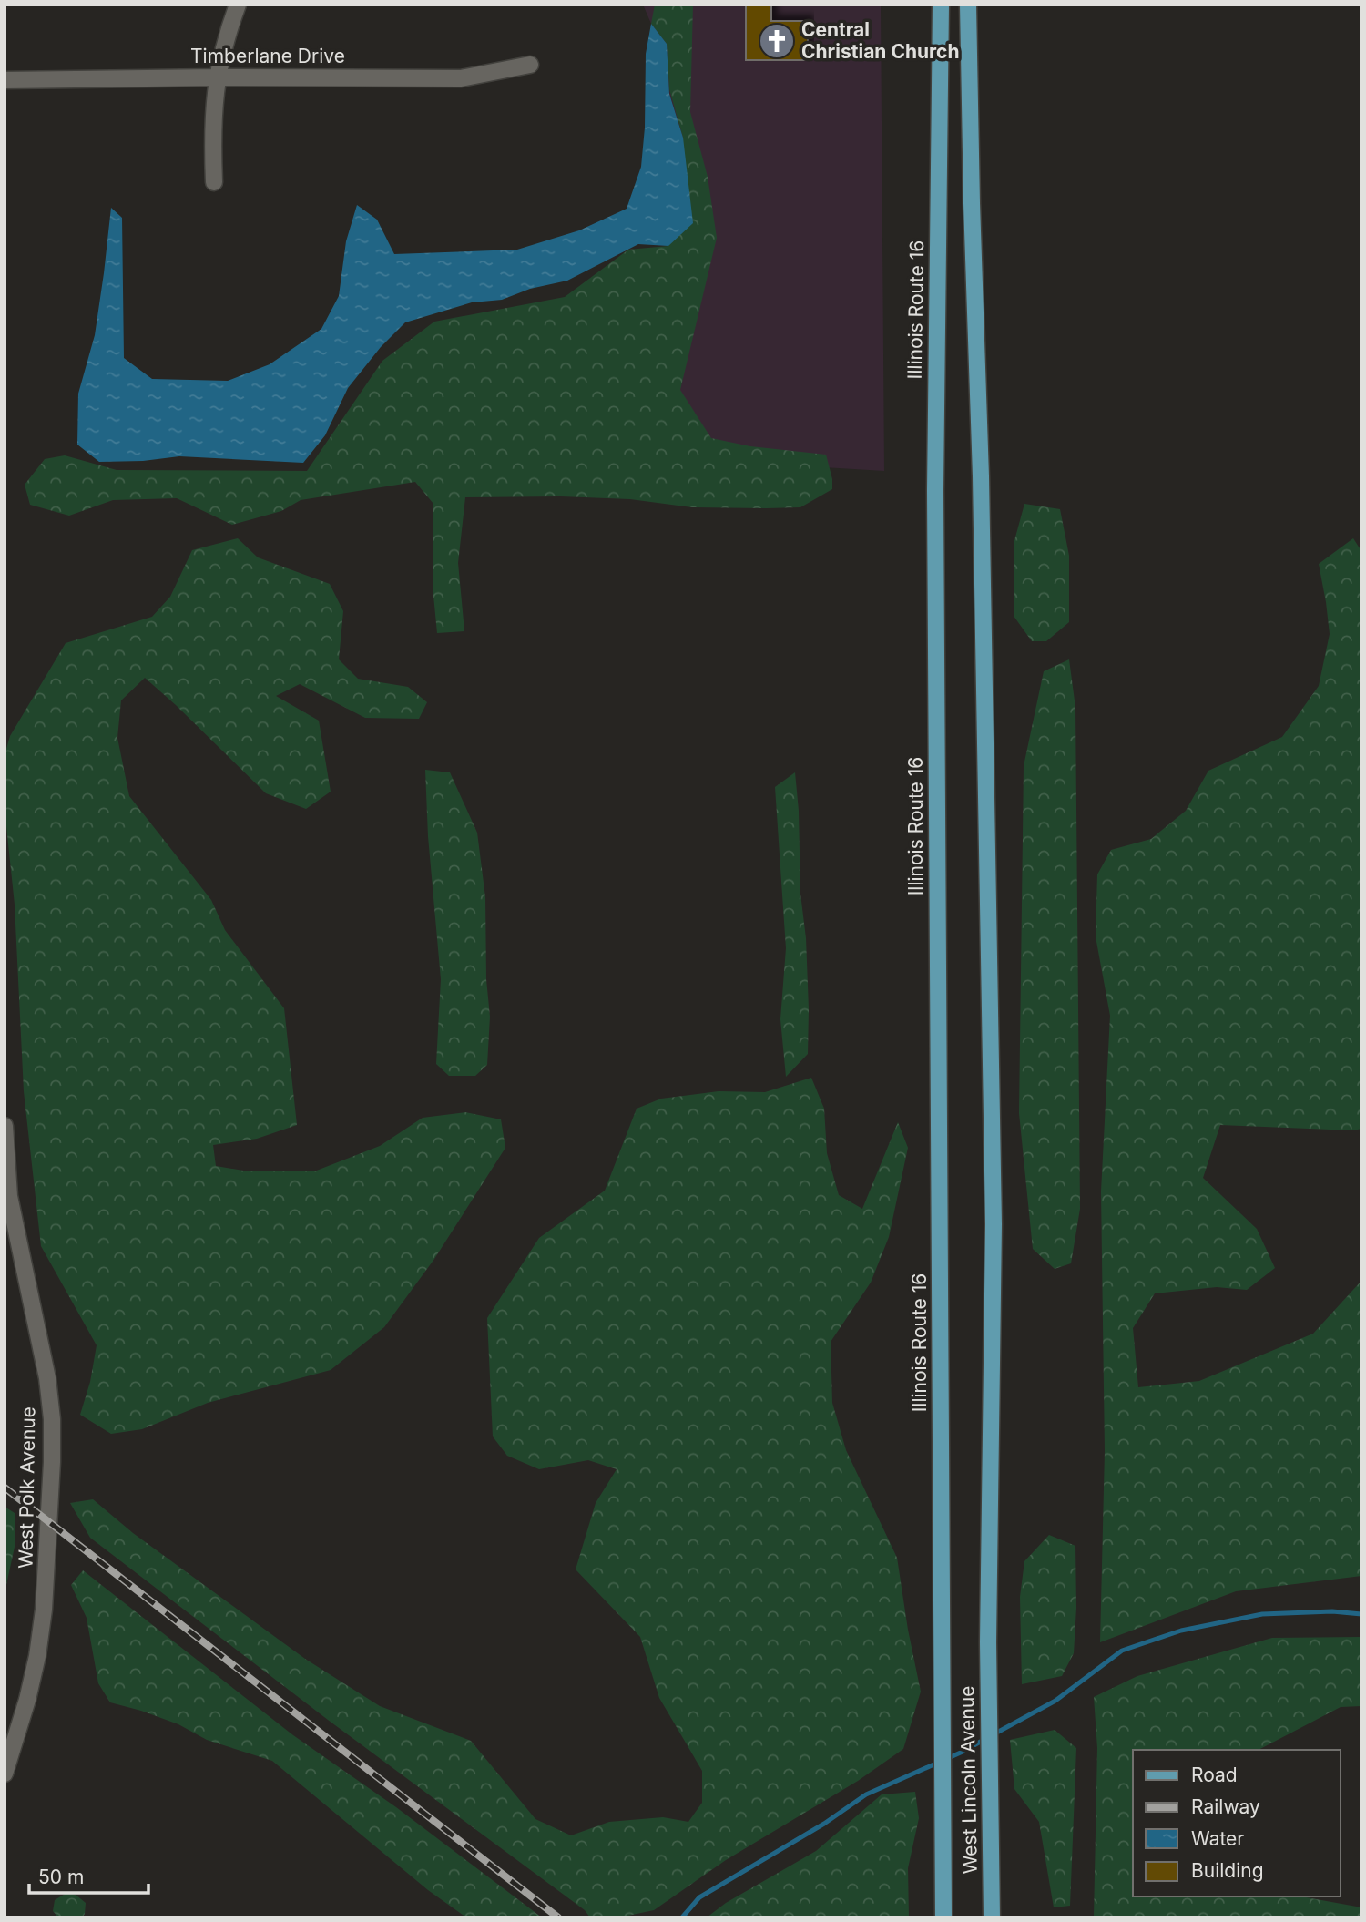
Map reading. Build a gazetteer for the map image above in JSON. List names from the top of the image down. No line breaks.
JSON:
{"streets":{"main road":["Illinois Route 16","West Lincoln Avenue"],"street":["Timberlane Drive","West Polk Avenue"]},"crossings":[["Illinois Route 16","West Lincoln Avenue"]],"places":{"church":["Central Christian Church"]},"legend":["Road","Railway","Water","Building"],"scale_bar":"50 m"}
